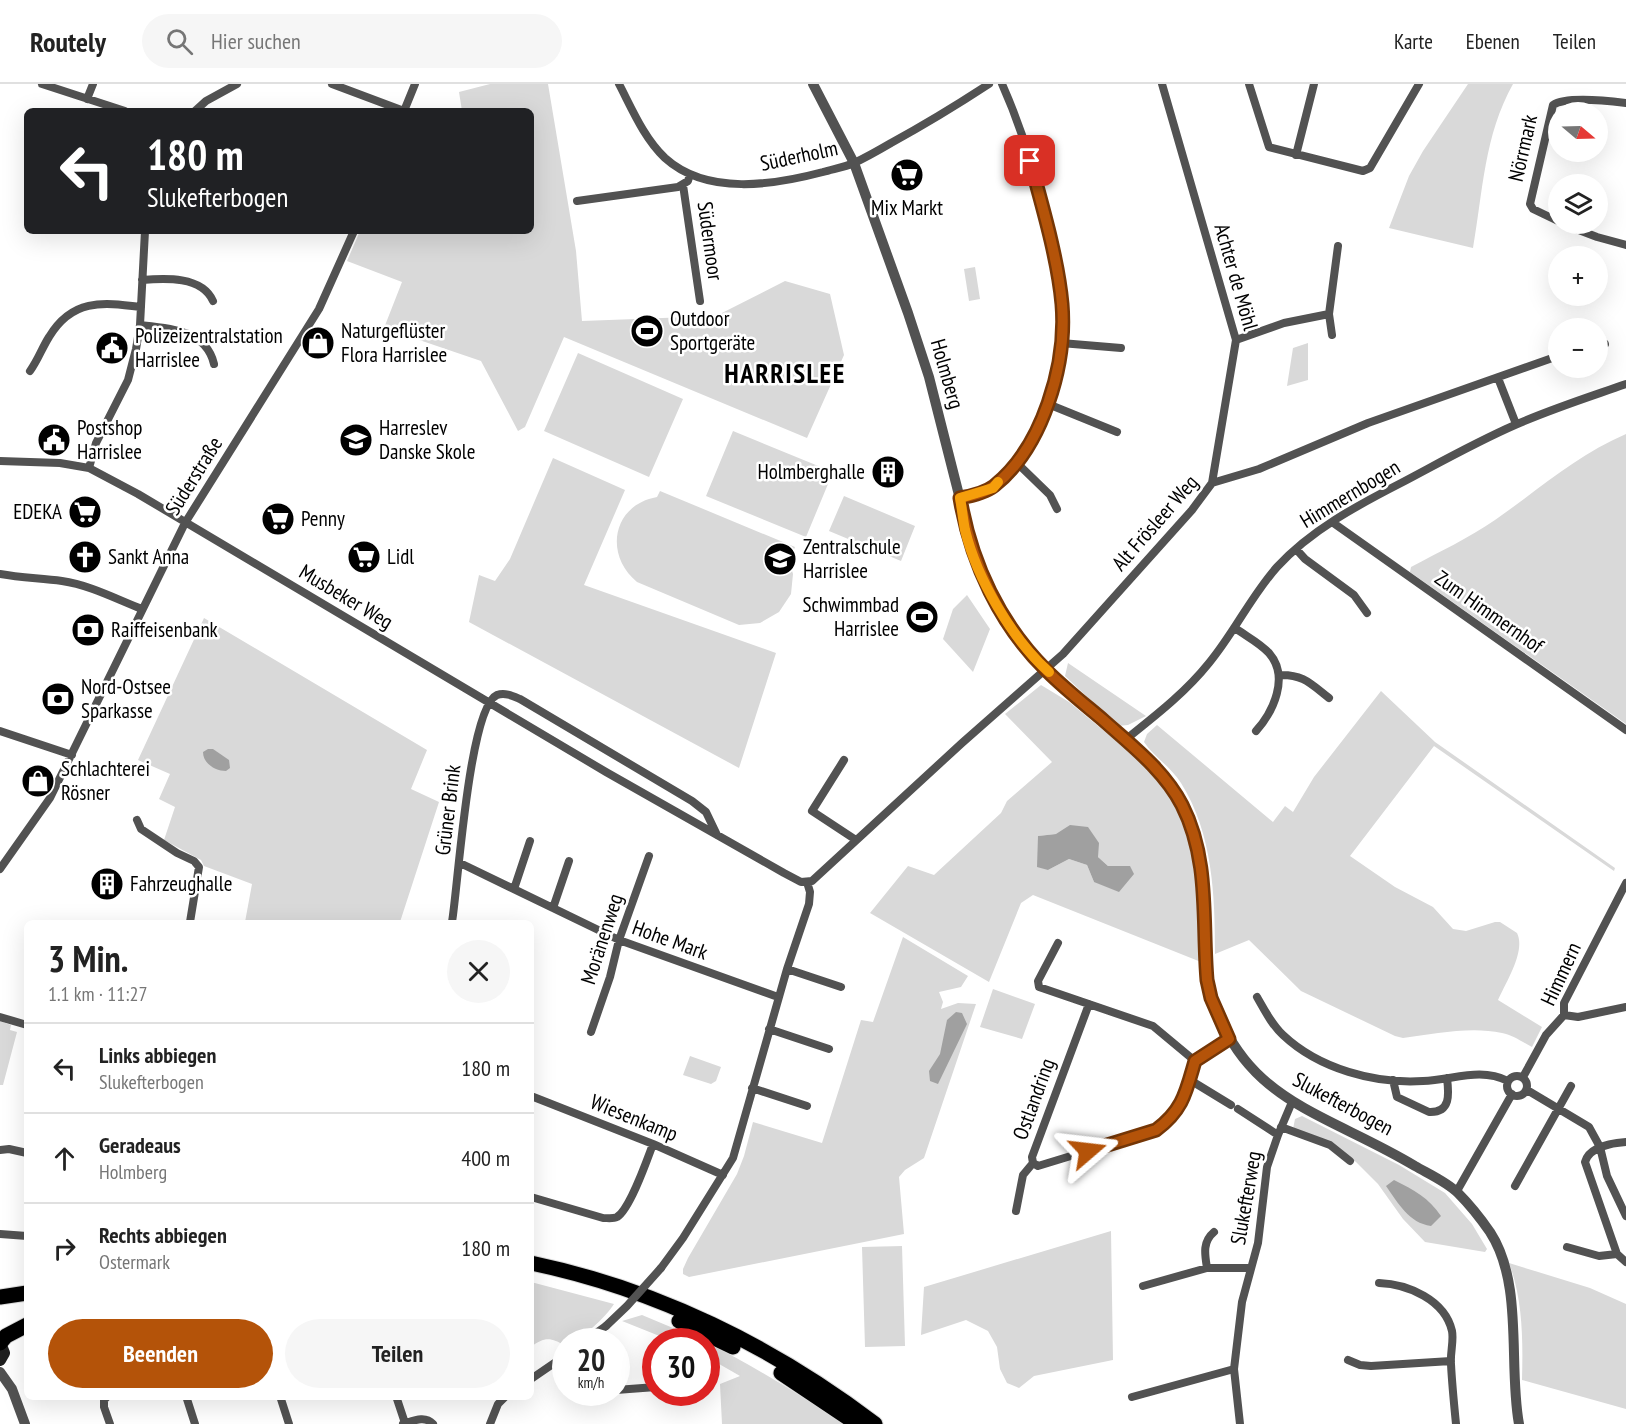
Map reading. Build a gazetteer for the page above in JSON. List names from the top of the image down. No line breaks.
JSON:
{"streets":{"street":["Nörrmark","Süderholm","Südermoor","Achter de Möhl","Holmberg","Süderstraße","Himmernbogen","Alt Frösleer Weg","Musbeker Weg","Zum Himmernhof","Grüner Brink","Moränenweg","Hohe Mark","Himmern","Ostlandring","Slukefterbogen","Wiesenkamp","Slukefterweg"]},"crossings":[["Süderholm","Südermoor"],["Süderholm","Holmberg"],["Achter de Möhl","Alt Frösleer Weg"],["Holmberg","Alt Frösleer Weg"],["Holmberg","Slukefterbogen"],["Süderstraße","Musbeker Weg"],["Himmernbogen","Zum Himmernhof"],["Himmernbogen","Slukefterbogen"],["Alt Frösleer Weg","Musbeker Weg"],["Alt Frösleer Weg","Slukefterbogen"],["Musbeker Weg","Grüner Brink"],["Grüner Brink","Hohe Mark"],["Moränenweg","Hohe Mark"],["Ostlandring","Slukefterweg"],["Slukefterbogen","Slukefterweg"]],"districts":["HARRISLEE"],"places":{"supermarket":["Mix Markt","EDEKA","Penny","Lidl"],"sports":["Outdoor Sportgeräte","Schwimmbad Harrislee"],"shop":["Naturgeflüster Flora Harrislee","Schlachterei Rösner"],"public building":["Polizeizentralstation Harrislee","Postshop Harrislee"],"school or university":["Harreslev Danske Skole","Zentralschule Harrislee"],"building":["Holmberghalle","Fahrzeughalle"],"church":["Sankt Anna"],"bank":["Raiffeisenbank","Nord-Ostsee Sparkasse"]},"north":"right","page":{"header":"Routely","search":"Hier suchen","nav":["Karte","Ebenen","Teilen"],"map_buttons":["+","−"],"turn":["180 m","Slukefterbogen"],"heading":["3 Min.","1.1 km · 11:27"],"list":[{"name":"Links abbiegen","note":"Slukefterbogen","value":"180 m"},{"name":"Geradeaus","note":"Holmberg","value":"400 m"},{"name":"Rechts abbiegen","note":"Ostermark","value":"180 m"}],"buttons":["Beenden","Teilen"],"speed":"20 km/h","limit":"30"}}
